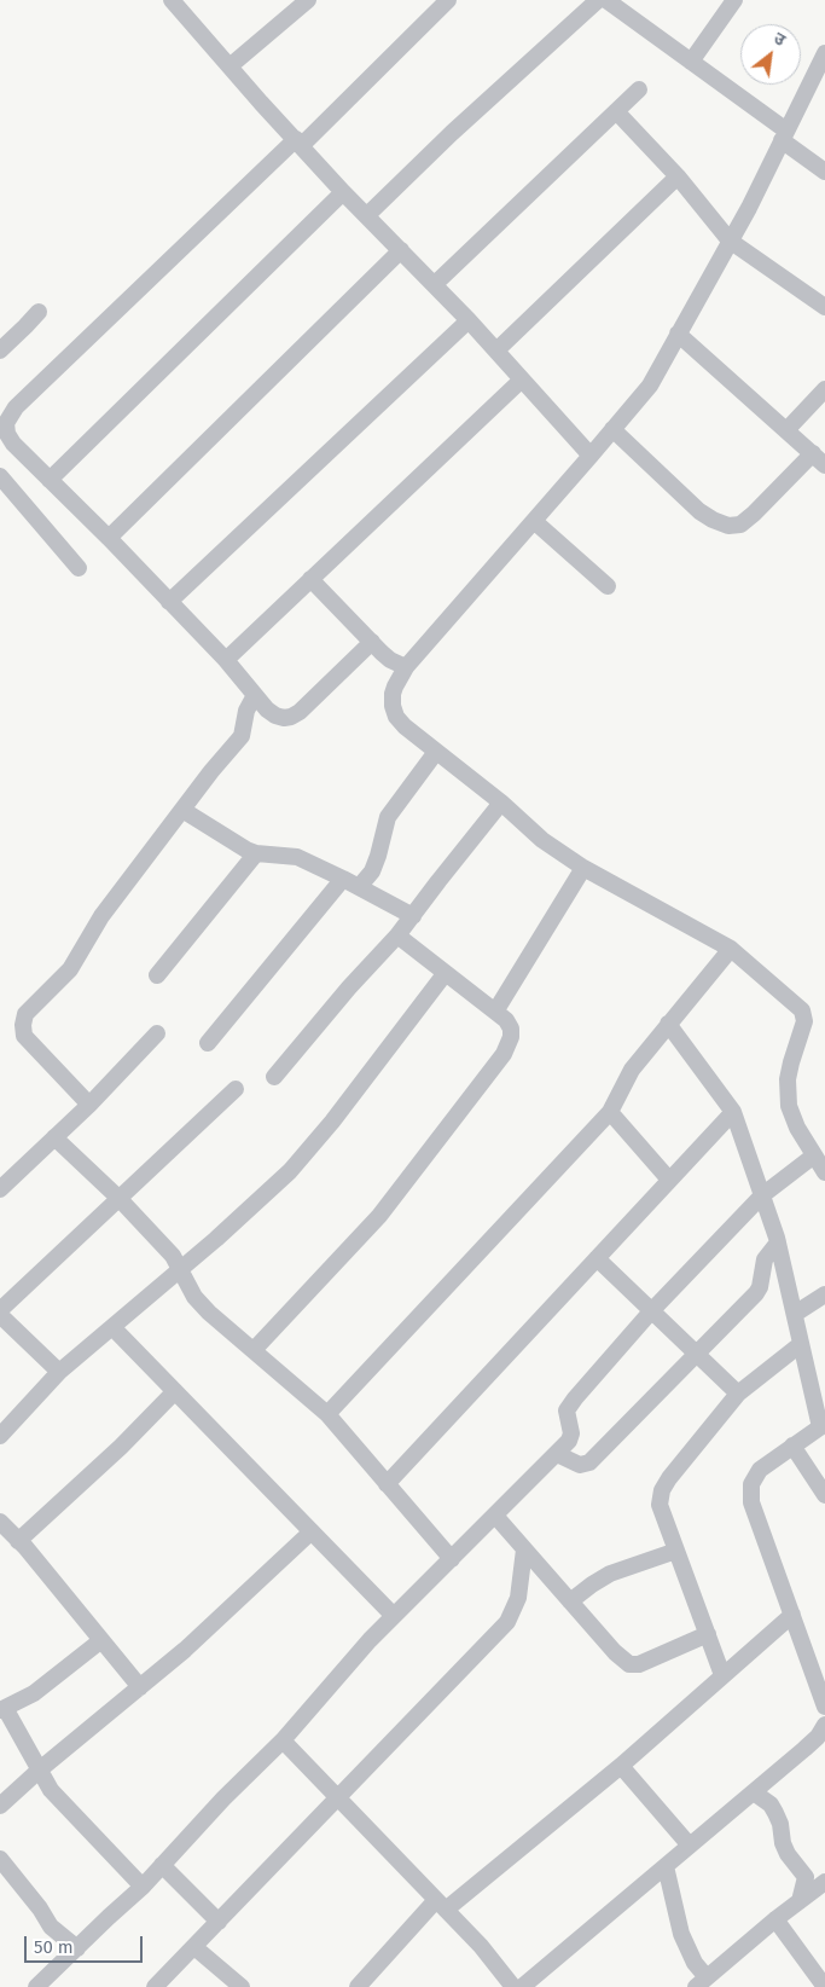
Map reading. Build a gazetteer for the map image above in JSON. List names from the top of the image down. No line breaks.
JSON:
{"scale_bar":"50 m","north":"top right"}
